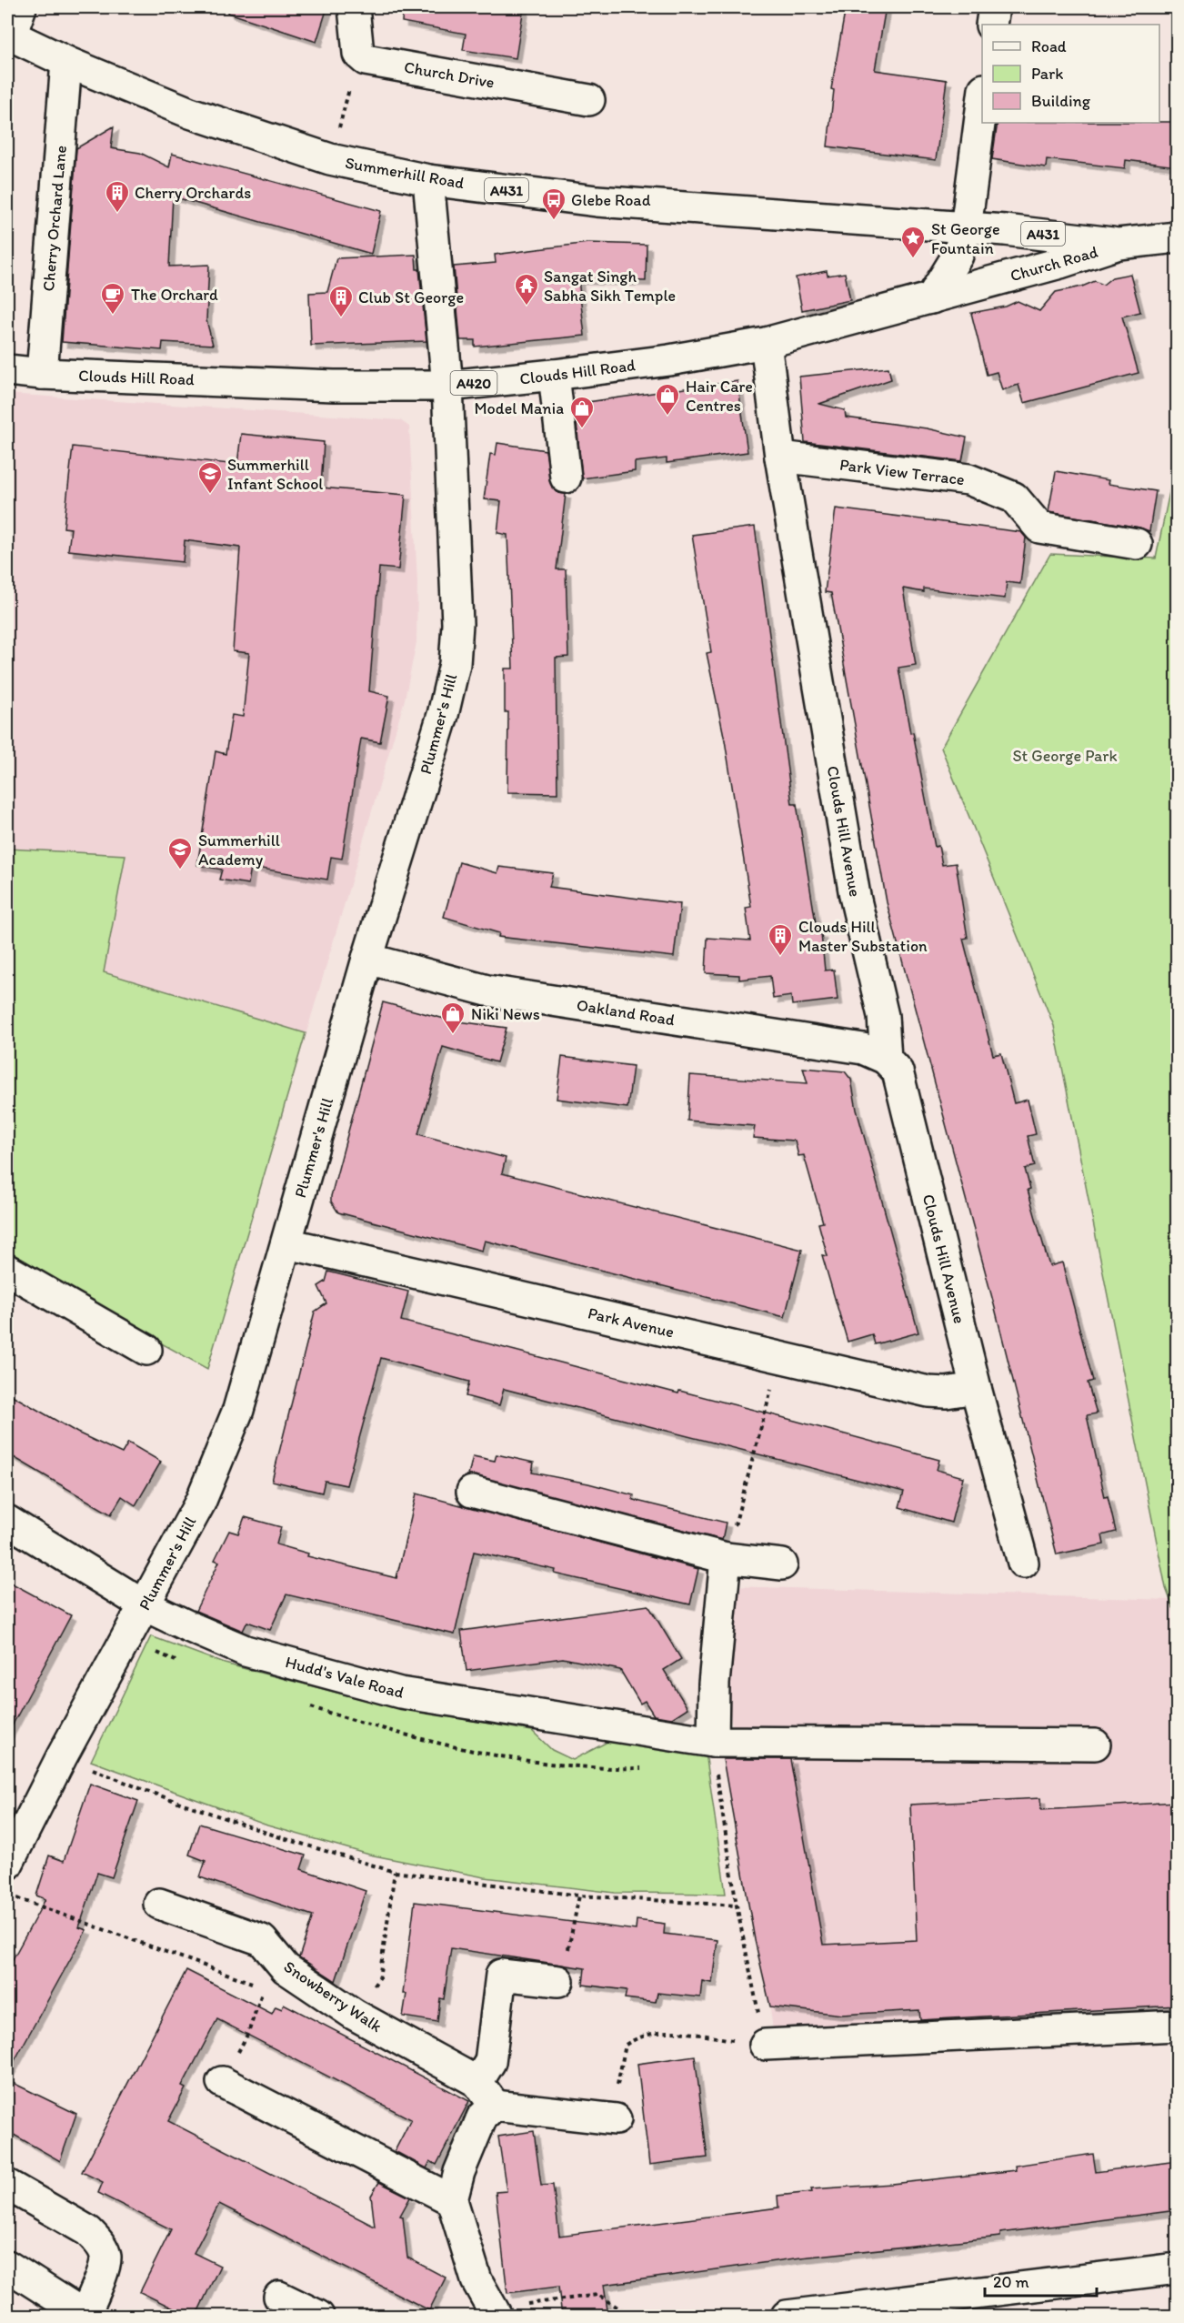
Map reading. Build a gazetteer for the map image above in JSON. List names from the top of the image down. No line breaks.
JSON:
{"streets":{"street":["Church Drive","Summerhill Road","A431","Cherry Orchard Lane","Church Road","Clouds Hill Road","A420","Park View Terrace","Plummer's Hill","Clouds Hill Avenue","Oakland Road","Park Avenue","Hudd's Vale Road","Snowberry Walk"]},"crossings":[["Summerhill Road","Cherry Orchard Lane"],["Summerhill Road","Church Road"],["Summerhill Road","Plummer's Hill"],["Cherry Orchard Lane","Clouds Hill Road"],["Church Road","Clouds Hill Road"],["Clouds Hill Road","Plummer's Hill"],["Clouds Hill Road","Clouds Hill Avenue"],["Park View Terrace","Clouds Hill Avenue"],["Plummer's Hill","Oakland Road"],["Plummer's Hill","Park Avenue"],["Plummer's Hill","Hudd's Vale Road"],["Clouds Hill Avenue","Oakland Road"],["Clouds Hill Avenue","Park Avenue"]],"parks":["St George Park"],"places":{"building":["Cherry Orchards","Club St George","Clouds Hill Master Substation"],"bus stop":["Glebe Road"],"place":["St George Fountain"],"temple":["Sangat Singh Sabha Sikh Temple"],"cafe":["The Orchard"],"shop":["Hair Care Centres","Model Mania","Niki News"],"school or university":["Summerhill Infant School","Summerhill Academy"]},"legend":["Road","Park","Building"],"scale_bar":"20 m"}
